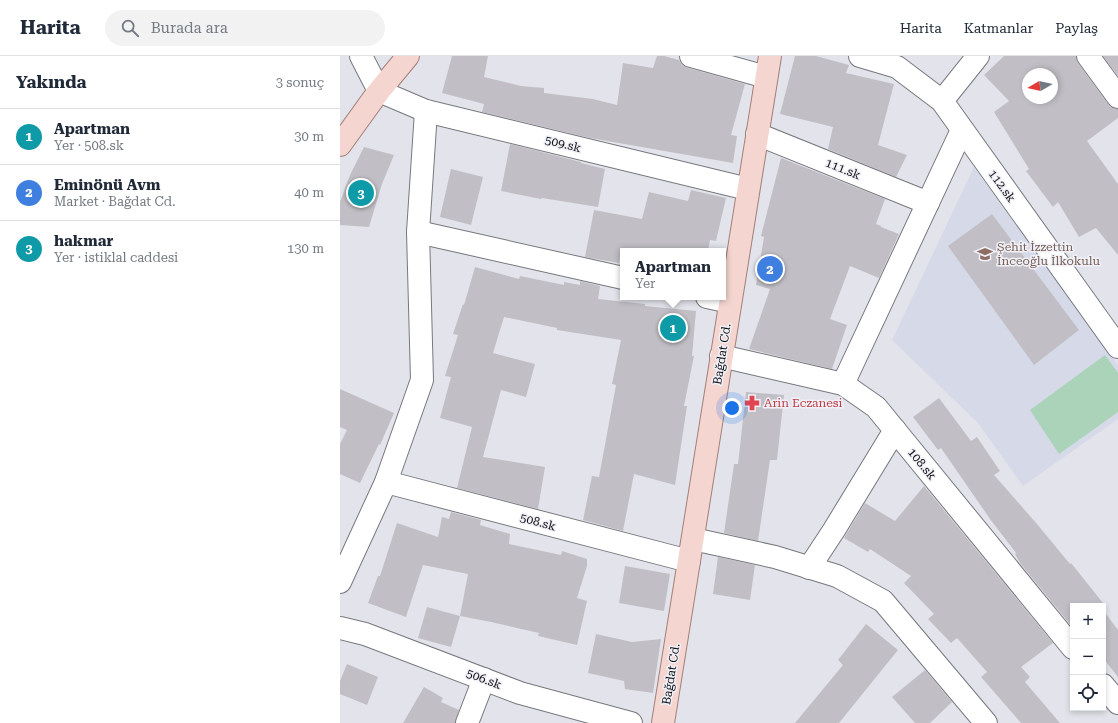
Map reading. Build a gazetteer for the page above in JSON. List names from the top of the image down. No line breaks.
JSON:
{"streets":{"main road":["Bağdat Cd."],"street":["509.sk","111.sk","112.sk","108.sk","508.sk","506.sk"]},"crossings":[["509.sk","Bağdat Cd."],["111.sk","Bağdat Cd."],["Bağdat Cd.","108.sk"],["Bağdat Cd.","508.sk"]],"places":{"school or university":["Şehit İzzettin İnceoğlu İlkokulu"],"pharmacy":["Arin Eczanesi"]},"north":"left","page":{"header":"Harita","search":"Burada ara","nav":["Harita","Katmanlar","Paylaş"],"heading":["Yakında","3 sonuç"],"list":[{"mark":"1","name":"Apartman","note":"Yer · 508.sk","value":"30 m"},{"mark":"2","name":"Eminönü Avm","note":"Market · Bağdat Cd.","value":"40 m"},{"mark":"3","name":"hakmar","note":"Yer · istiklal caddesi","value":"130 m"}],"pins":["3","2","1"],"popup":["Apartman","Yer"],"map_buttons":["+","−"]}}
